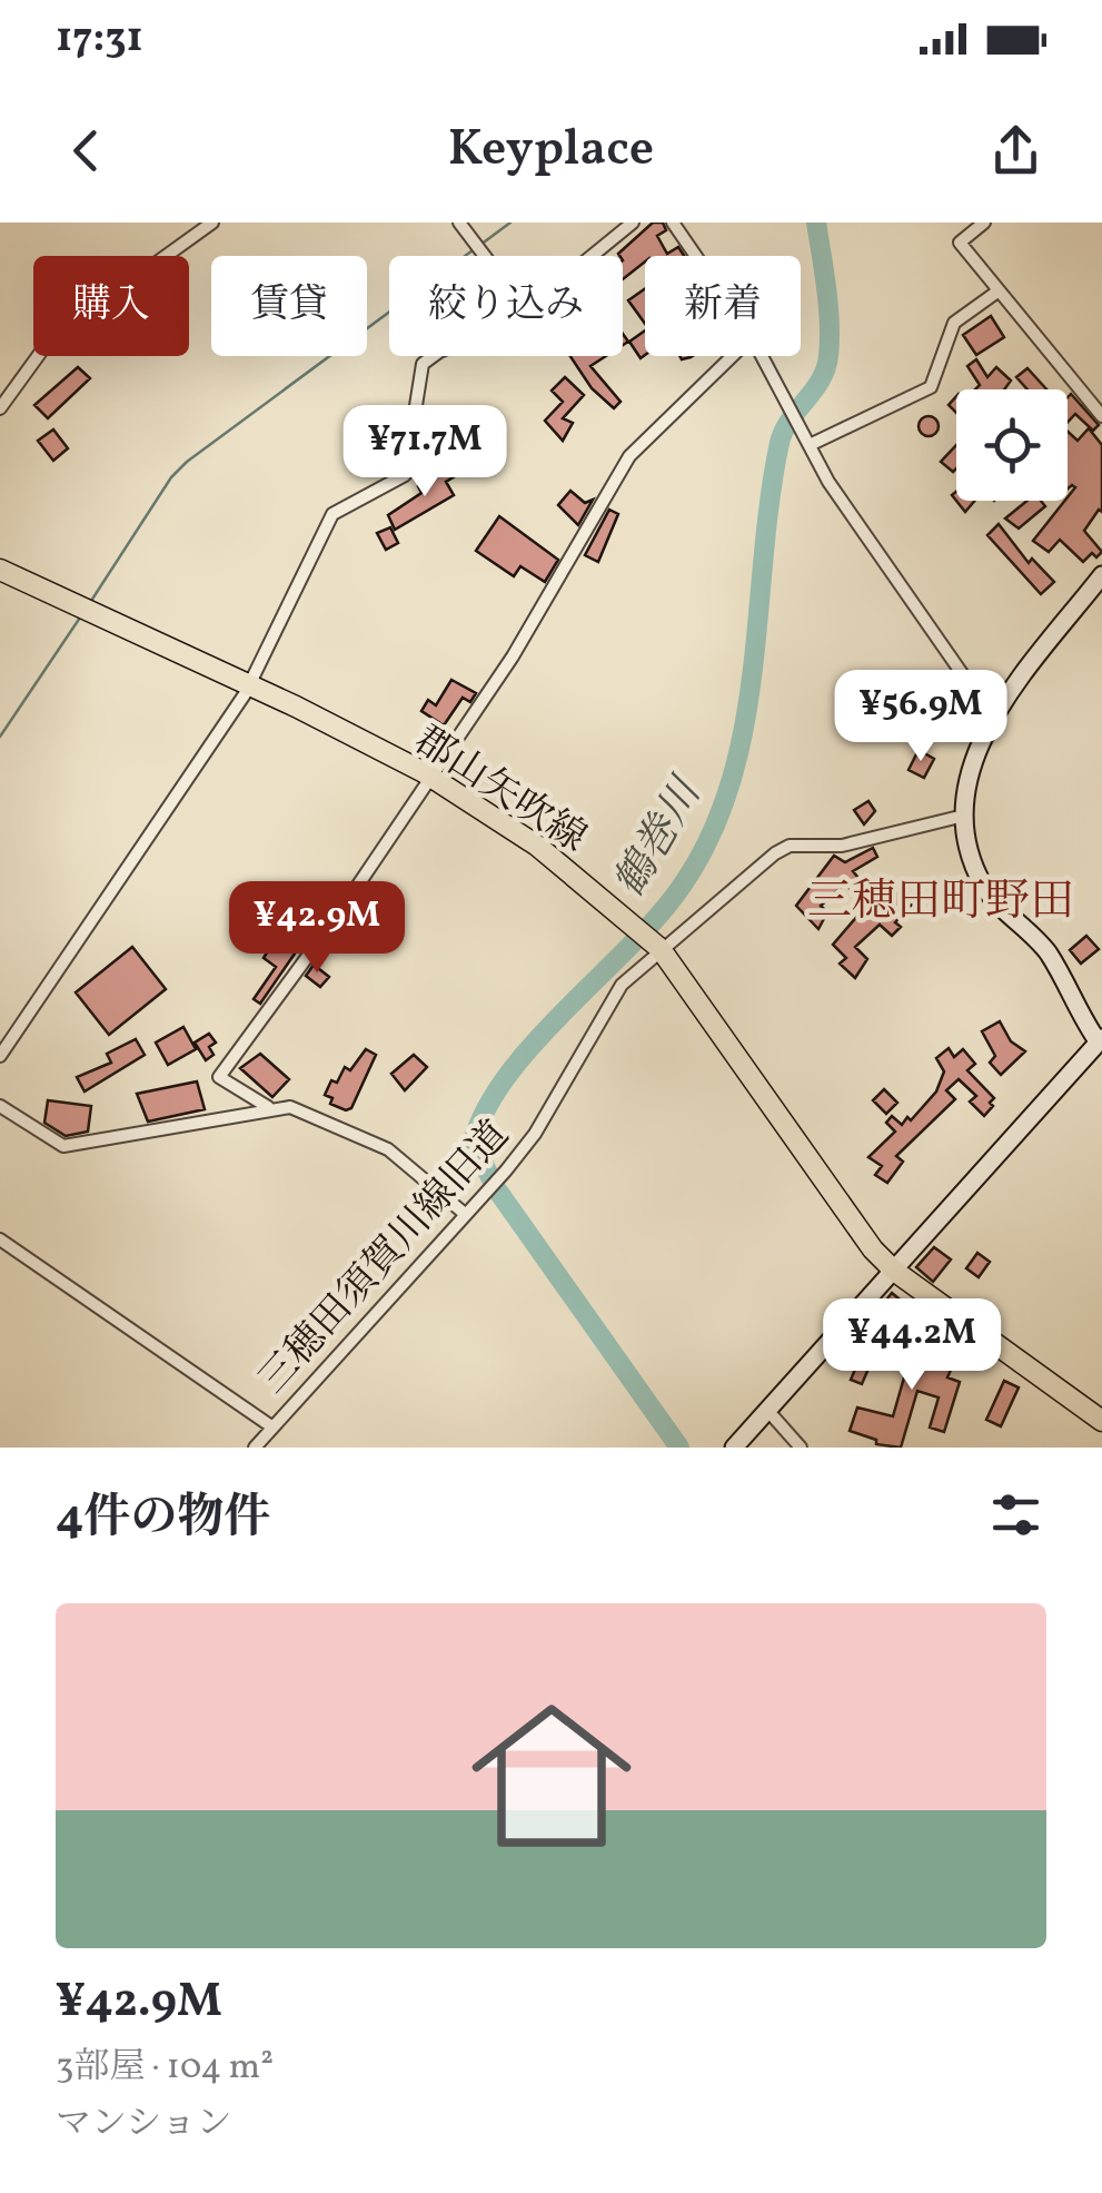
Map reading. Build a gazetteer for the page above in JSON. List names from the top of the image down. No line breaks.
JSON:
{"streets":{"main road":["郡山矢吹線"],"street":["三穂田須賀川線旧道"]},"crossings":[["郡山矢吹線","三穂田須賀川線旧道"]],"districts":["三穂田町野田"],"water":["鶴巻川"],"page":{"status":"17:31","header":"Keyplace","chip":["購入","賃貸","絞り込み","新着"],"price":["¥71.7M","¥56.9M","¥42.9M","¥44.2M"],"heading":"4件の物件","list":[{"name":"¥42.9M","note":"3部屋 · 104 m² · マンション"}]}}
